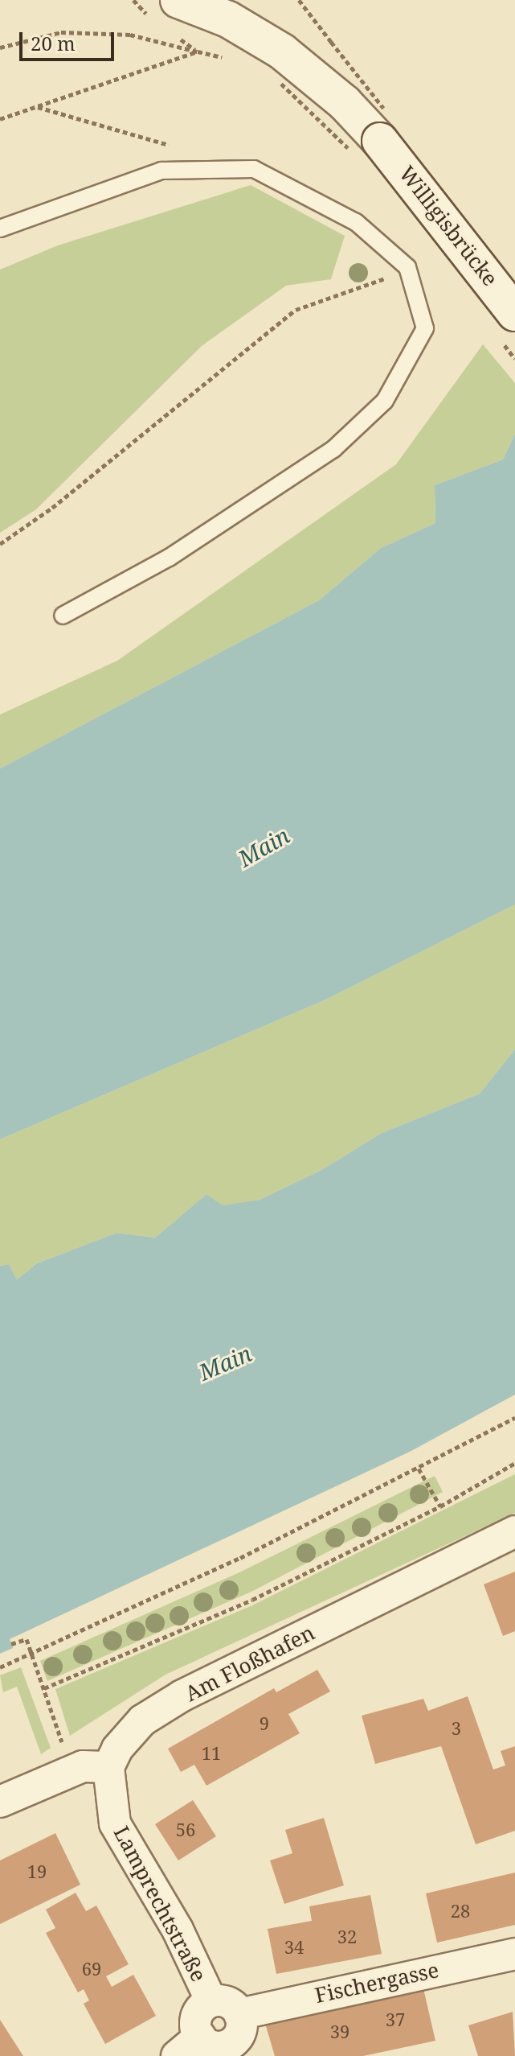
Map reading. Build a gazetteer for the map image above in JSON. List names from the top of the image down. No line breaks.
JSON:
{"streets":{"main road":["Willigisbrücke"],"street":["Am Floßhafen","Lamprechtstraße","Fischergasse"]},"crossings":[["Am Floßhafen","Lamprechtstraße"],["Lamprechtstraße","Fischergasse"]],"water":["Main"],"house_numbers":["9","3","11","56","19","28","32","34","69","37","39"],"scale_bar":"20 m"}
